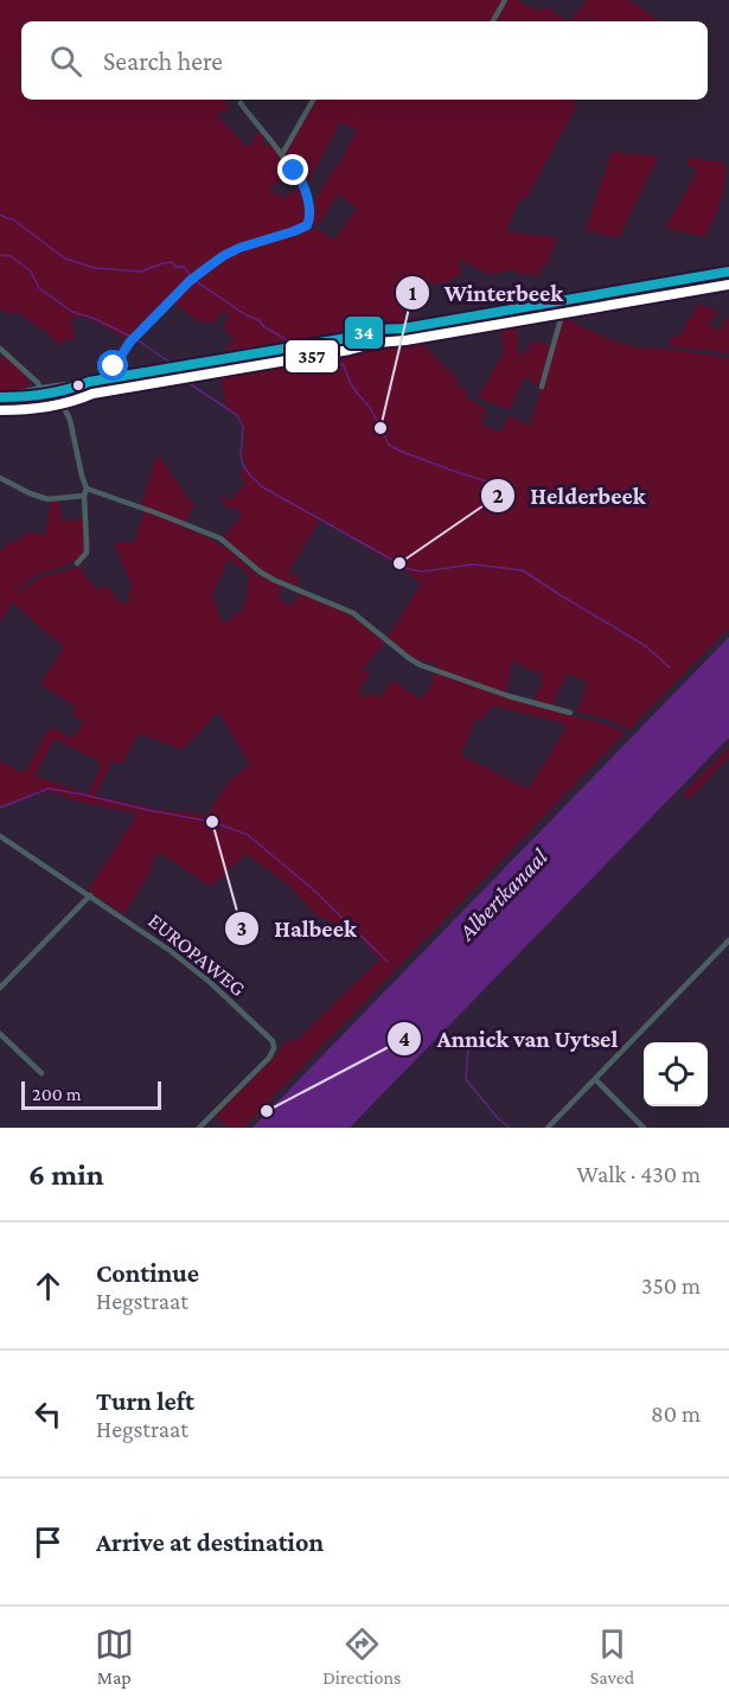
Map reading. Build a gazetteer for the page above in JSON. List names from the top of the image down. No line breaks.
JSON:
{"streets":{"street":["EUROPAWEG"]},"water":["Albertkanaal"],"places":["Winterbeek","Helderbeek","Halbeek","Annick van Uytsel"],"lines":["transit line 34","transit line 357"],"scale_bar":"200 m","page":{"search":"Search here","scale":"200 m","heading":["6 min","Walk · 430 m"],"list":[["Continue","Hegstraat","350 m"],["Turn left","Hegstraat","80 m"],"Arrive at destination"],"nav":["Map","Directions","Saved"]}}
